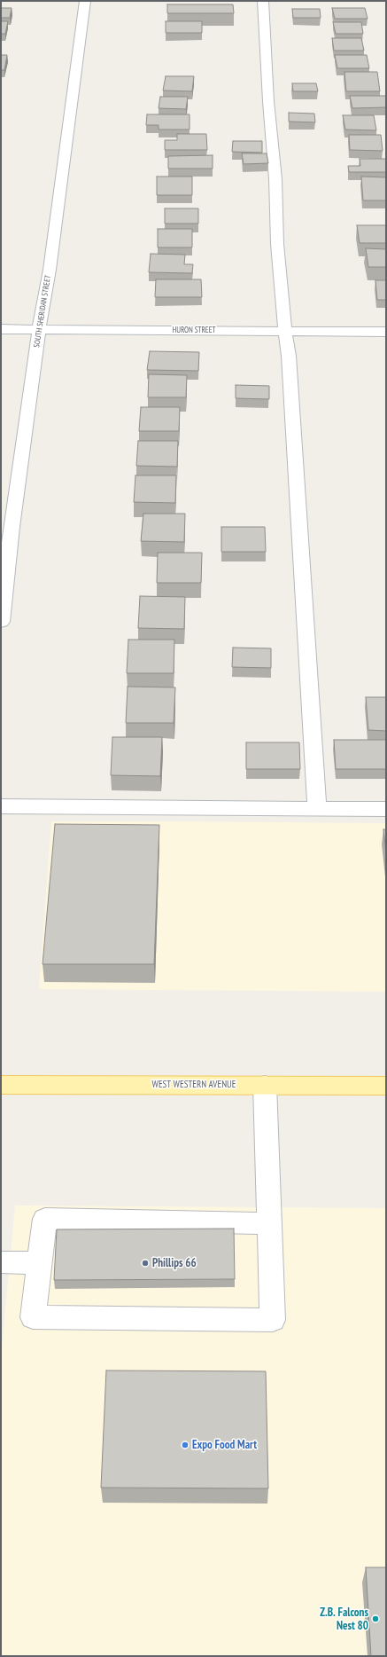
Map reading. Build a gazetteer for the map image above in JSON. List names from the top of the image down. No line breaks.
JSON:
{"streets":{"main road":["WEST WESTERN AVENUE"],"street":["SOUTH SHERIDAN STREET","HURON STREET"]},"crossings":[["SOUTH SHERIDAN STREET","HURON STREET"]],"places":["Phillips 66","Expo Food Mart","Z.B. Falcons Nest 80"]}
